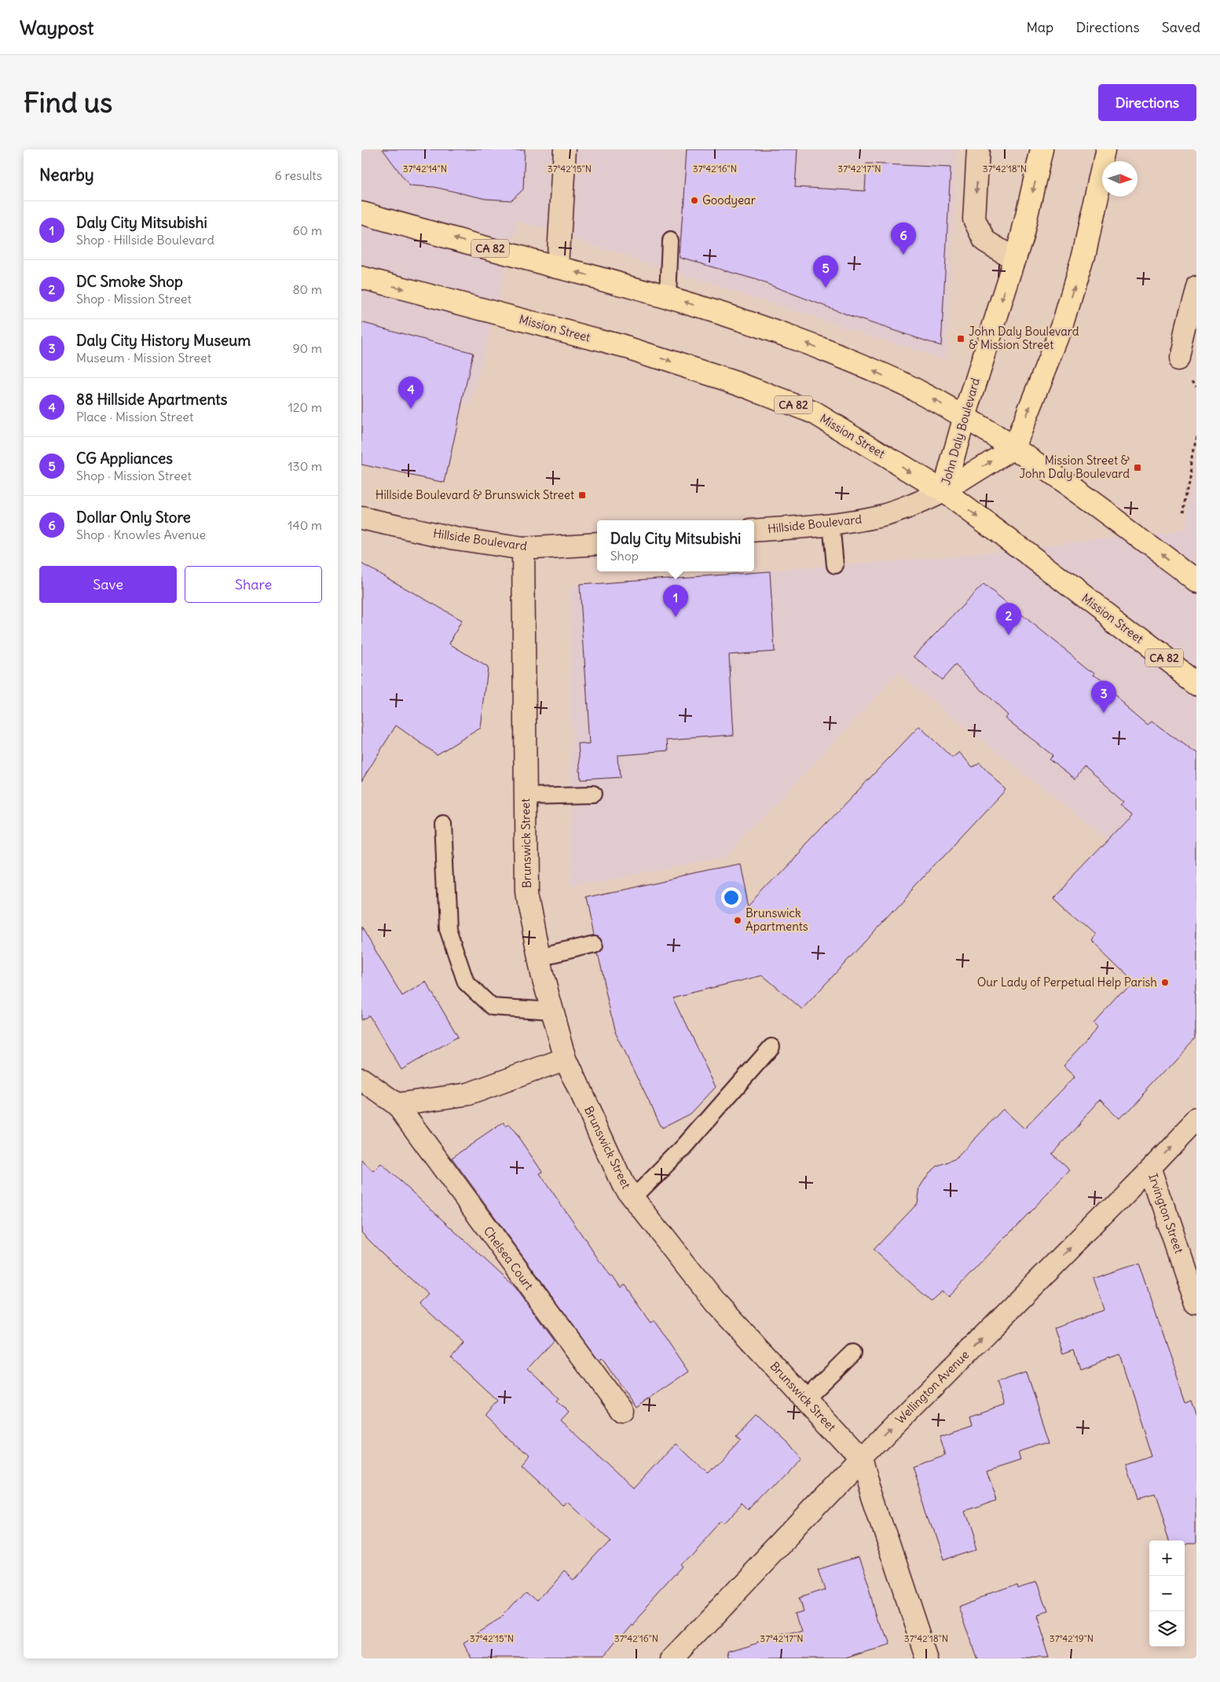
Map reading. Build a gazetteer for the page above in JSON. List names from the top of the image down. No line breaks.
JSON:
{"streets":{"main road":["CA 82","Mission Street","John Daly Boulevard"],"street":["Hillside Boulevard","Brunswick Street","Irvington Street","Chelsea Court","Wellington Avenue"]},"crossings":[["CA 82","John Daly Boulevard"],["Mission Street","John Daly Boulevard"],["Mission Street","Hillside Boulevard"],["John Daly Boulevard","Hillside Boulevard"],["Hillside Boulevard","Brunswick Street"],["Brunswick Street","Wellington Avenue"],["Irvington Street","Wellington Avenue"]],"one_way":["Wellington Avenue"],"places":{"other":["Goodyear","Brunswick Apartments","Our Lady of Perpetual Help Parish"],"transit":["John Daly Boulevard & Mission Street","Mission Street & John Daly Boulevard","Hillside Boulevard & Brunswick Street"]},"north":"right","page":{"header":"Waypost","nav":["Map","Directions","Saved"],"buttons":["Directions",["Save","Share"]],"title":"Find us","heading":["Nearby","6 results"],"list":[{"mark":"1","name":"Daly City Mitsubishi","note":"Shop · Hillside Boulevard","value":"60 m"},{"mark":"2","name":"DC Smoke Shop","note":"Shop · Mission Street","value":"80 m"},{"mark":"3","name":"Daly City History Museum","note":"Museum · Mission Street","value":"90 m"},{"mark":"4","name":"88 Hillside Apartments","note":"Place · Mission Street","value":"120 m"},{"mark":"5","name":"CG Appliances","note":"Shop · Mission Street","value":"130 m"},{"mark":"6","name":"Dollar Only Store","note":"Shop · Knowles Avenue","value":"140 m"}],"pins":["6","5","4","1","2","3"],"popup":["Daly City Mitsubishi","Shop"],"map_buttons":["+","−"]},"coordinates":["37°42'14\"N","37°42'15\"N","37°42'16\"N","37°42'17\"N","37°42'18\"N","37°42'19\"N"]}
